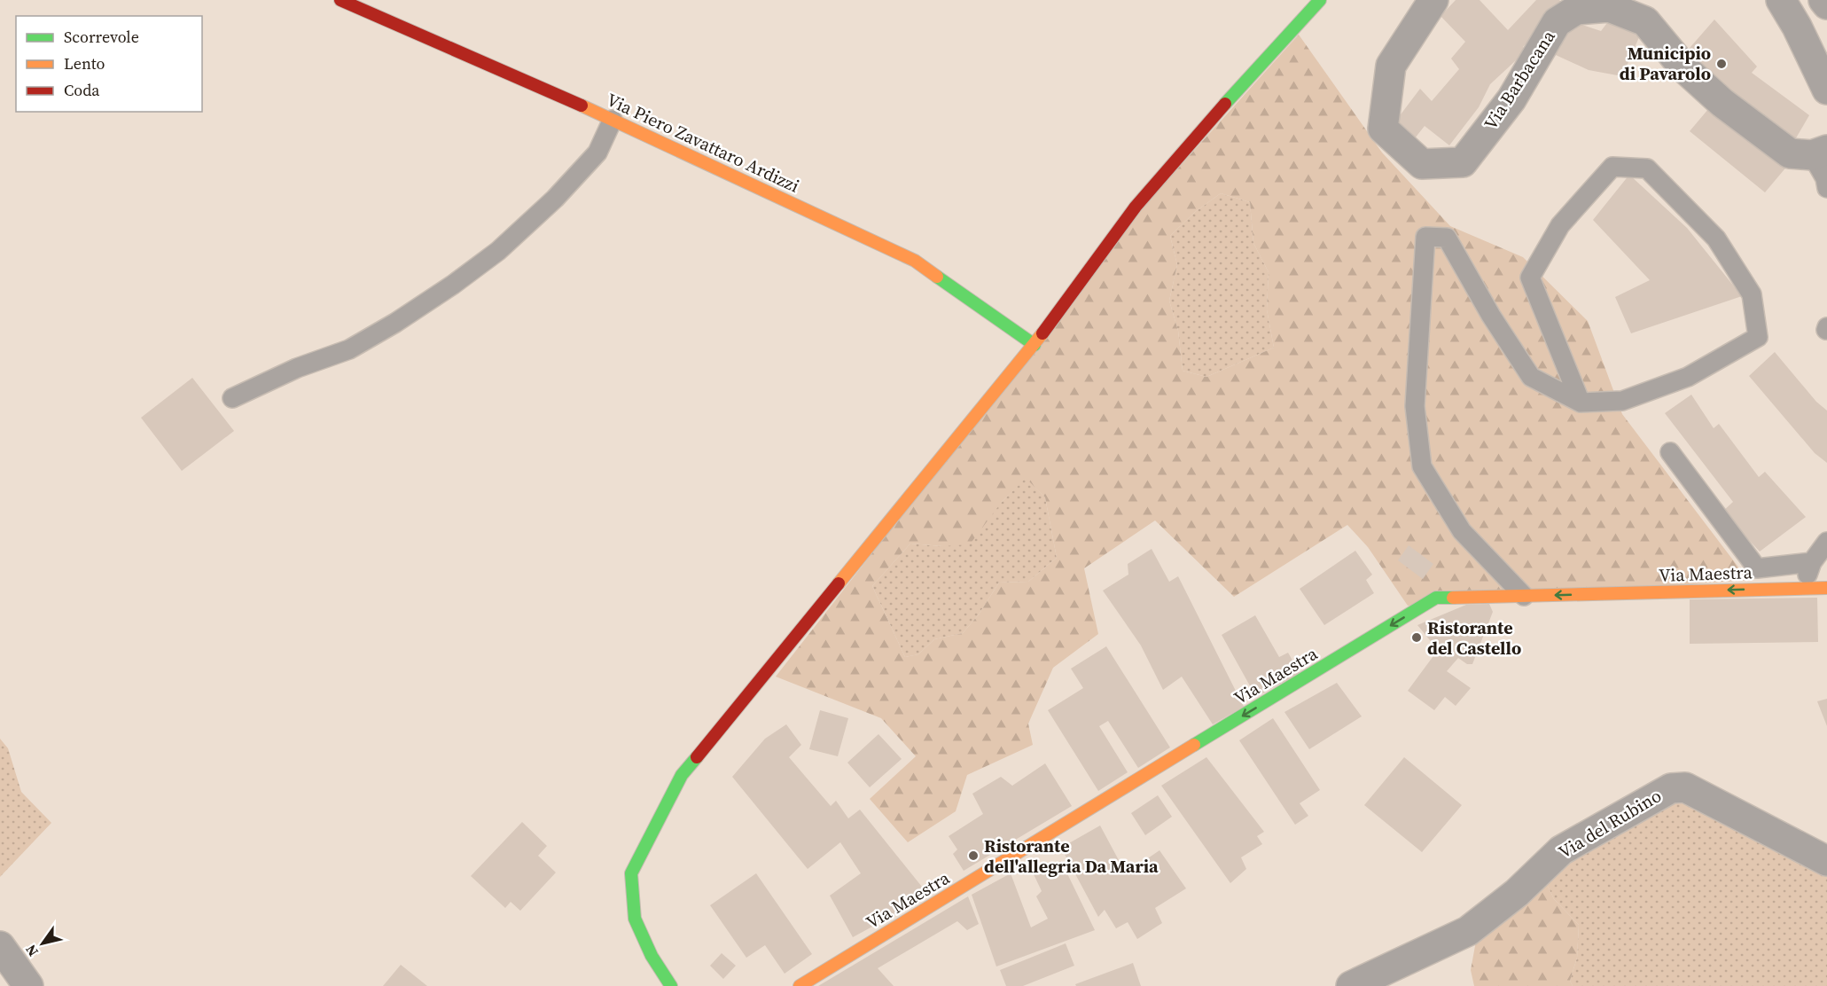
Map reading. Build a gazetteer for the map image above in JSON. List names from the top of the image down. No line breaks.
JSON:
{"streets":{"street":["Via Barbacana","Via Piero Zavattaro Ardizzi","Via Maestra","Via del Rubino"]},"one_way":["Via Maestra"],"places":["Municipio di Pavarolo","Ristorante del Castello","Ristorante dell'allegria Da Maria"],"legend":["Scorrevole","Lento","Coda"],"north":"bottom left"}
